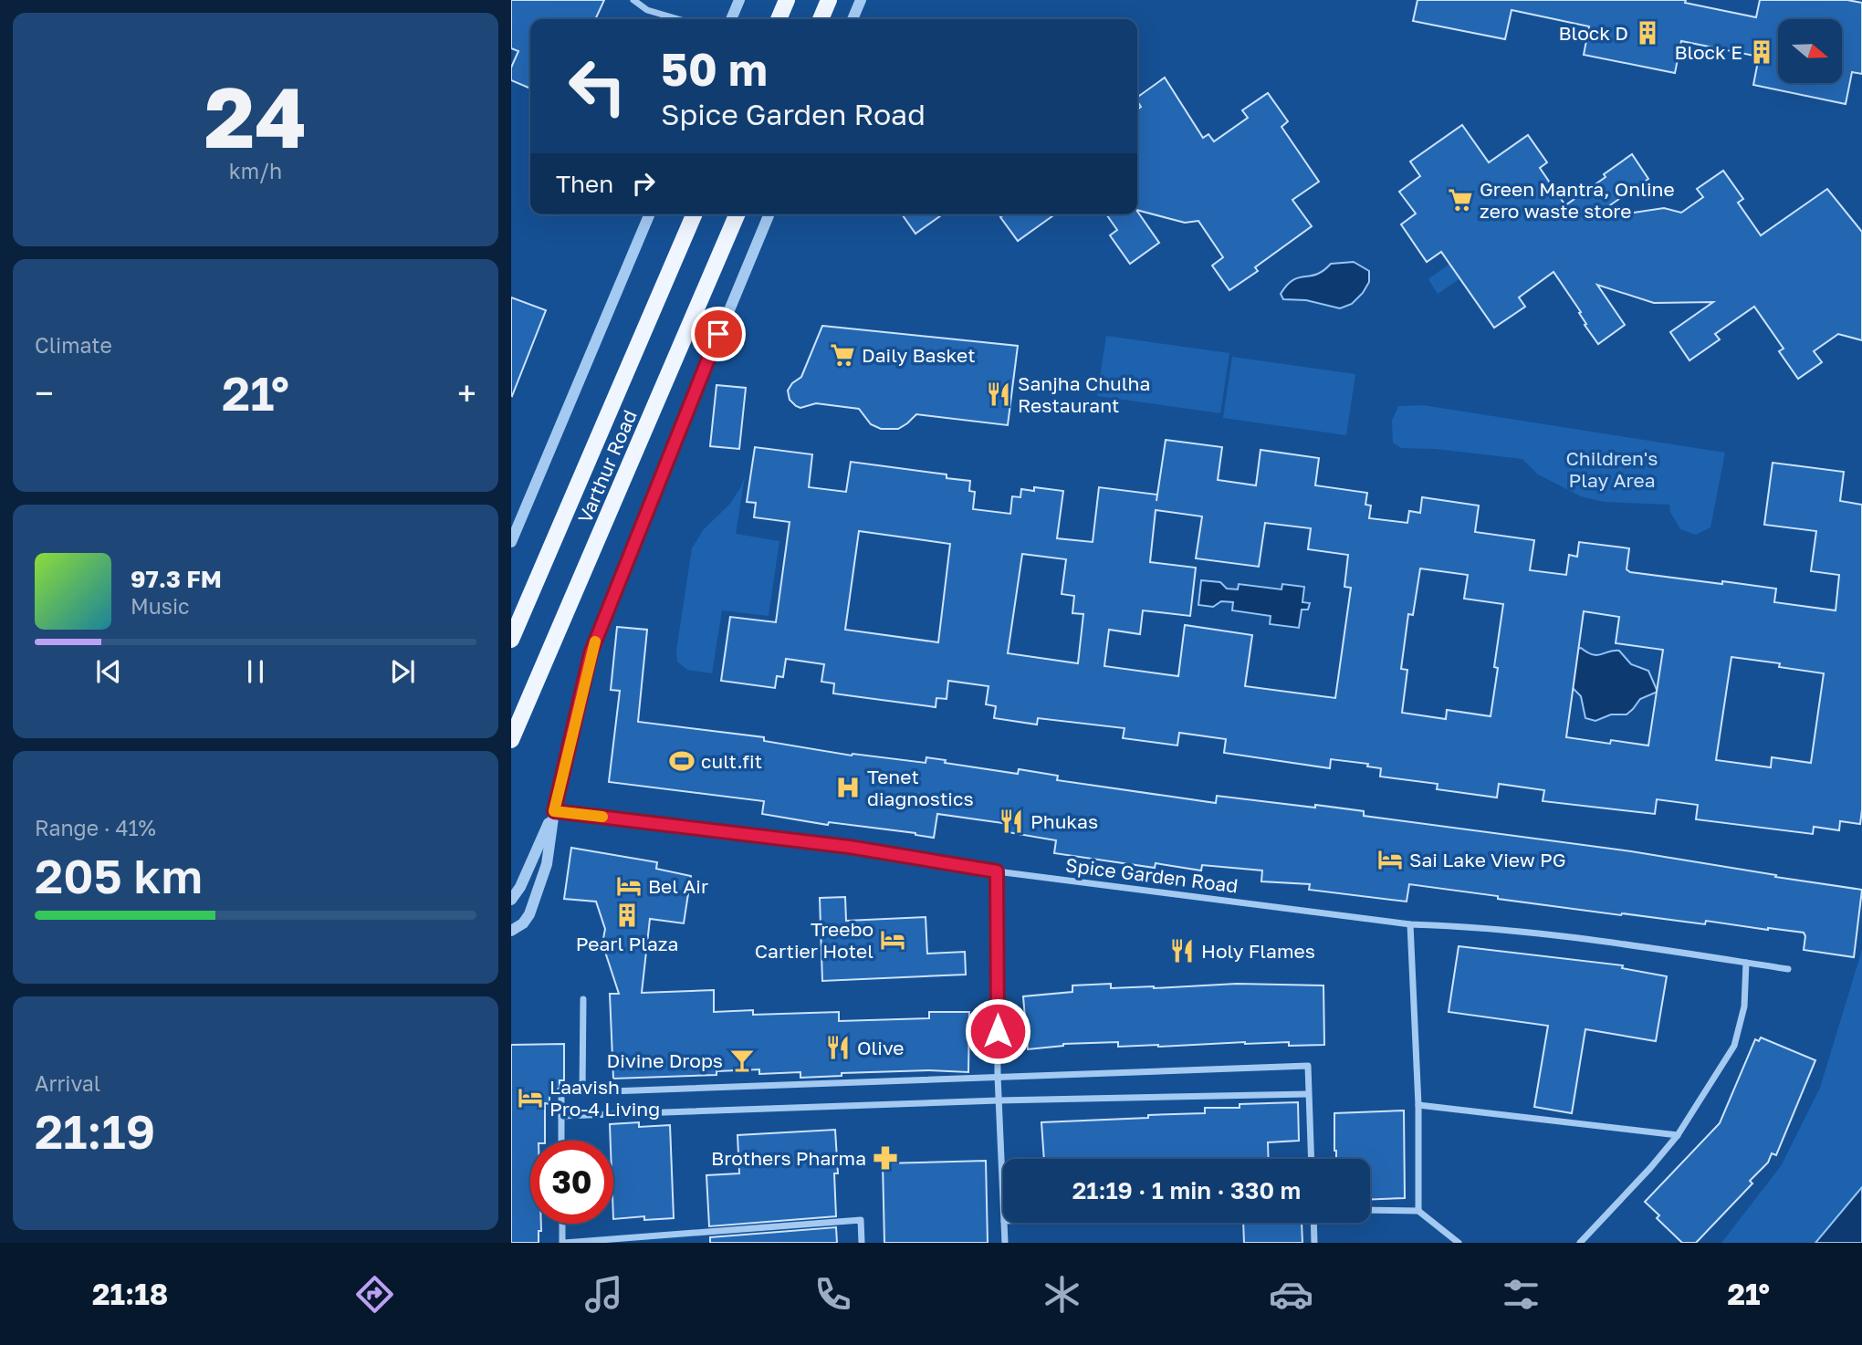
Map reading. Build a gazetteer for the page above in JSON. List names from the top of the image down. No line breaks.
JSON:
{"streets":{"main road":["Varthur Road"],"street":["Spice Garden Road"]},"parks":["Children's Play Area"],"places":{"building":["Block D","Block E","Pearl Plaza"],"supermarket":["Green Mantra, Online zero waste store","Daily Basket"],"restaurant":["Sanjha Chulha Restaurant","Phukas","Holy Flames","Olive"],"sports":["cult.fit"],"hospital":["Tenet diagnostics"],"hotel":["Sai Lake View PG","Bel Air","Treebo Cartier Hotel","Laavish Pro-4 Living"],"bar":["Divine Drops"],"pharmacy":["Brothers Pharma"]},"north":"right","page":{"tile":[["24","km/h"],"Climate",["Range · 41%","205 km"],["Arrival","21:19"]],"turn":["50 m","Spice Garden Road"],"then":"Then","heat":["−","21°","+"],"song":["97.3 FM","Music"],"limit":"30","trip":"21:19 · 1 min · 330 m","tabs":["21:18","21°"]}}
